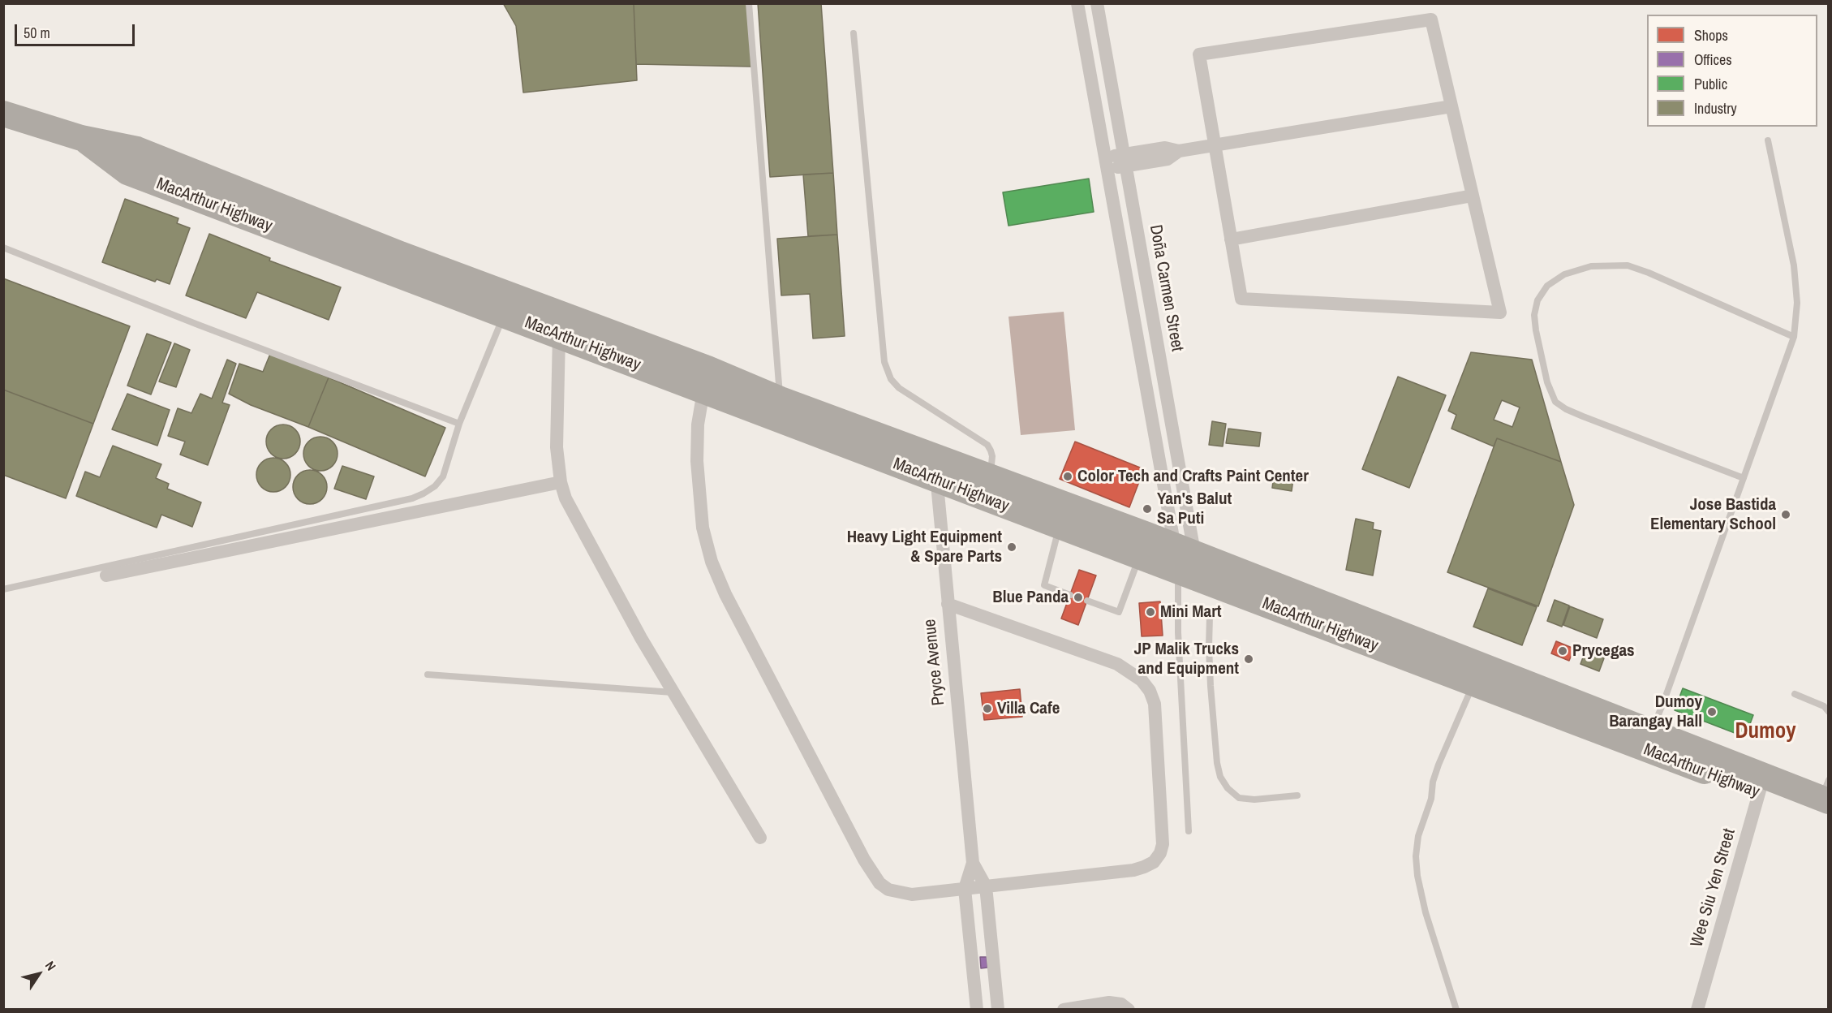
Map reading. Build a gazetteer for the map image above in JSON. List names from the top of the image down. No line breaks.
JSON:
{"streets":{"highway":["MacArthur Highway"],"street":["Doña Carmen Street","Pryce Avenue","Wee Siu Yen Street"]},"crossings":[["MacArthur Highway","Doña Carmen Street"],["MacArthur Highway","Pryce Avenue"],["MacArthur Highway","Wee Siu Yen Street"]],"districts":["Dumoy"],"places":["Color Tech and Crafts Paint Center","Yan's Balut Sa Puti","Jose Bastida Elementary School","Heavy Light Equipment & Spare Parts","Blue Panda","Mini Mart","Prycegas","JP Malik Trucks and Equipment","Villa Cafe","Dumoy Barangay Hall"],"legend":["Shops","Offices","Public","Industry"],"scale_bar":"50 m","north":"top right"}
